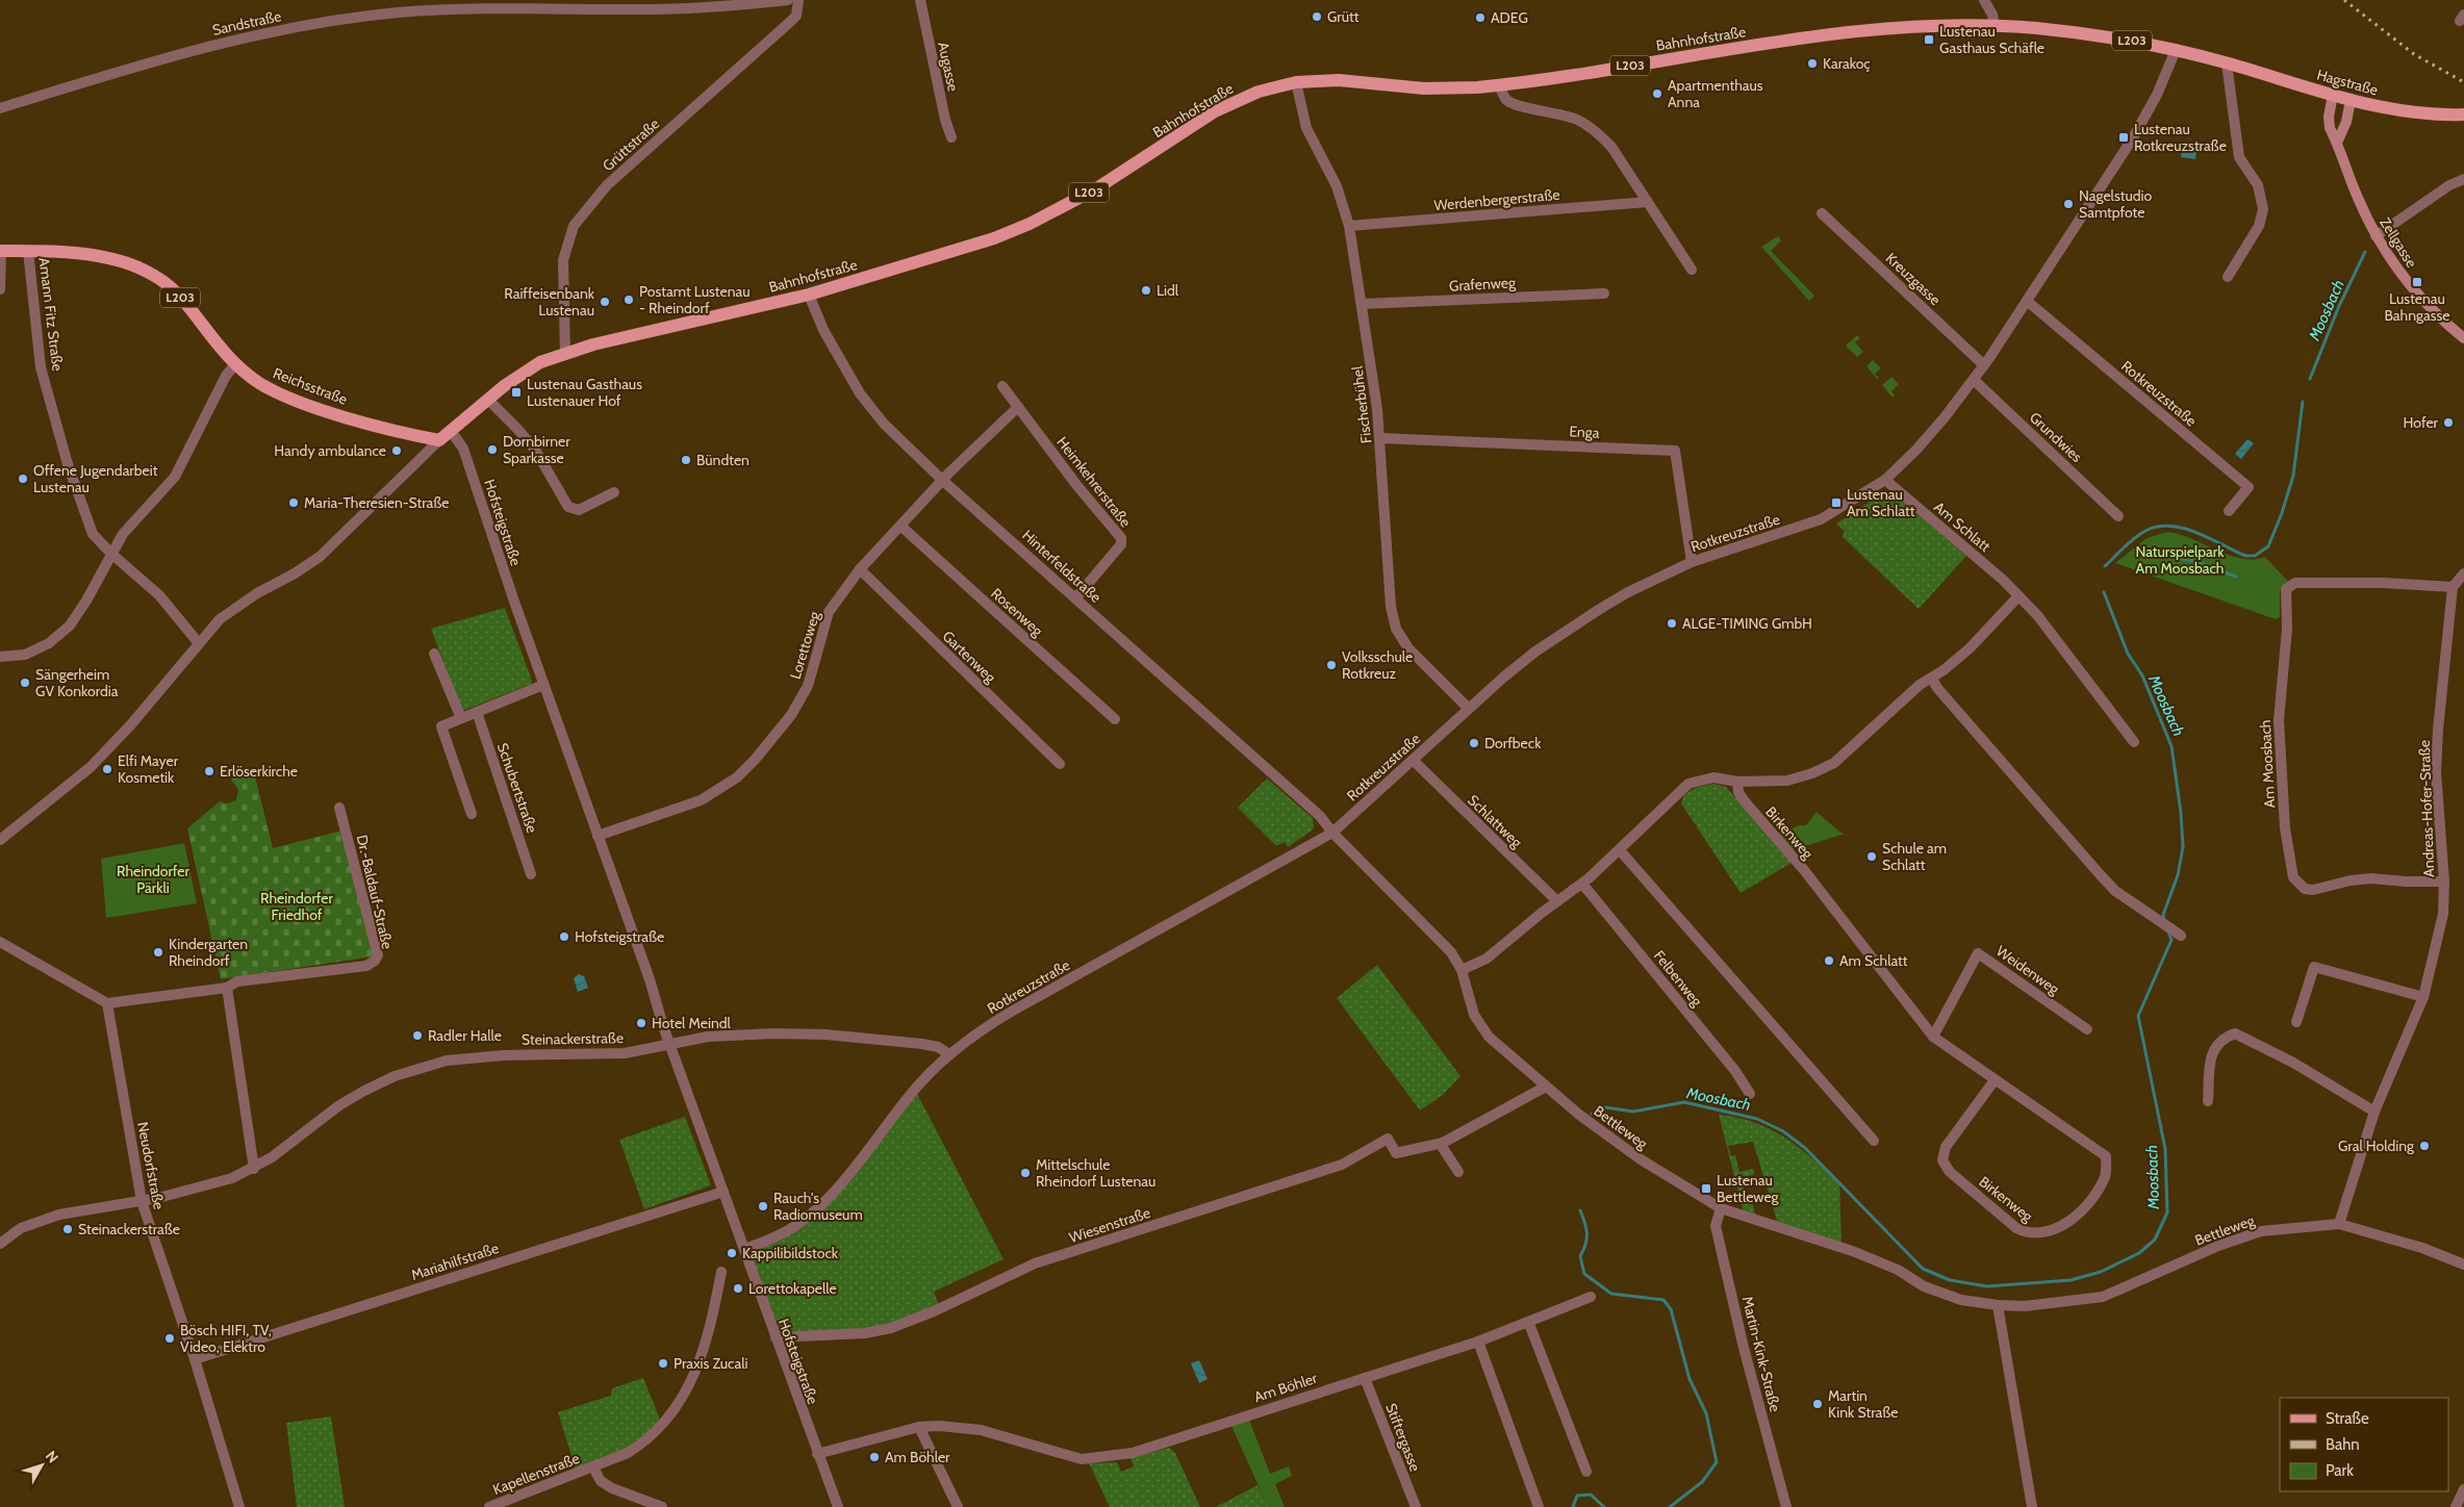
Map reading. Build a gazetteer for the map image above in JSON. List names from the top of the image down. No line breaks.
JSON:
{"streets":{"main road":["Bahnhofstraße","L203","Hagstraße","Zellgasse","Reichsstraße"],"street":["Sandstraße","Augasse","Grüttstraße","Werdenbergerstraße","Kreuzgasse","Grafenweg","Amann Fitz Straße","Rotkreuzstraße","Fischerbühel","Enga","Grundwies","Heimkehrerstraße","Hofsteigstraße","Am Schlatt","Hinterfeldstraße","Rosenweg","Lorettoweg","Gartenweg","Am Moosbach","Schubertstraße","Andreas-Hofer-Straße","Schlattweg","Birkenweg","Dr.-Baldauf-Straße","Weidenweg","Felbenweg","Steinackerstraße","Bettleweg","Neudorfstraße","Wiesenstraße","Mariahilfstraße","Martin-Kink-Straße","Am Böhler","Stiftergasse","Kapellenstraße"]},"crossings":[["Bahnhofstraße","Hagstraße"],["Bahnhofstraße","Grüttstraße"],["Bahnhofstraße","Reichsstraße"],["Bahnhofstraße","Fischerbühel"],["Bahnhofstraße","Hofsteigstraße"],["Bahnhofstraße","Hinterfeldstraße"],["Hagstraße","Zellgasse"],["Hagstraße","Rotkreuzstraße"],["Werdenbergerstraße","Fischerbühel"],["Kreuzgasse","Rotkreuzstraße"],["Grafenweg","Fischerbühel"],["Amann Fitz Straße","Reichsstraße"],["Rotkreuzstraße","Fischerbühel"],["Rotkreuzstraße","Enga"],["Rotkreuzstraße","Grundwies"],["Rotkreuzstraße","Hofsteigstraße"],["Rotkreuzstraße","Am Schlatt"],["Rotkreuzstraße","Hinterfeldstraße"],["Rotkreuzstraße","Schlattweg"],["Rotkreuzstraße","Steinackerstraße"],["Rotkreuzstraße","Bettleweg"],["Fischerbühel","Enga"],["Heimkehrerstraße","Hinterfeldstraße"],["Hofsteigstraße","Lorettoweg"],["Hofsteigstraße","Steinackerstraße"],["Hofsteigstraße","Wiesenstraße"],["Hofsteigstraße","Mariahilfstraße"],["Hofsteigstraße","Am Böhler"],["Hinterfeldstraße","Lorettoweg"],["Hinterfeldstraße","Bettleweg"],["Rosenweg","Lorettoweg"],["Lorettoweg","Gartenweg"],["Am Moosbach","Andreas-Hofer-Straße"],["Andreas-Hofer-Straße","Bettleweg"],["Birkenweg","Weidenweg"],["Dr.-Baldauf-Straße","Neudorfstraße"],["Steinackerstraße","Neudorfstraße"],["Bettleweg","Wiesenstraße"],["Bettleweg","Martin-Kink-Straße"],["Neudorfstraße","Mariahilfstraße"],["Am Böhler","Stiftergasse"]],"water":["Moosbach"],"parks":["Naturspielpark Am Moosbach","Rheindorfer Pärkli","Rheindorfer Friedhof"],"places":{"other":["Grütt","ADEG","Karakoç","Apartmenthaus Anna","Nagelstudio Samtpfote","Lidl","Postamt Lustenau - Rheindorf","Raiffeisenbank Lustenau","Hofer","Dornbirner Sparkasse","Handy ambulance","Bündten","Offene Jugendarbeit Lustenau","Maria-Theresien-Straße","ALGE-TIMING GmbH","Volksschule Rotkreuz","Sängerheim GV Konkordia","Dorfbeck","Elfi Mayer Kosmetik","Erlöserkirche","Schule am Schlatt","Hofsteigstraße","Kindergarten Rheindorf","Am Schlatt","Hotel Meindl","Radler Halle","Gral Holding","Mittelschule Rheindorf Lustenau","Rauch's Radiomuseum","Steinackerstraße","Kappilibildstock","Lorettokapelle","Bösch HIFI, TV, Video, Elektro","Praxis Zucali","Martin Kink Straße","Am Böhler"],"transit":["Lustenau Gasthaus Schäfle","Lustenau Rotkreuzstraße","Lustenau Bahngasse","Lustenau Gasthaus Lustenauer Hof","Lustenau Am Schlatt","Lustenau Bettleweg"]},"legend":["Straße","Bahn","Park"],"north":"top right"}
